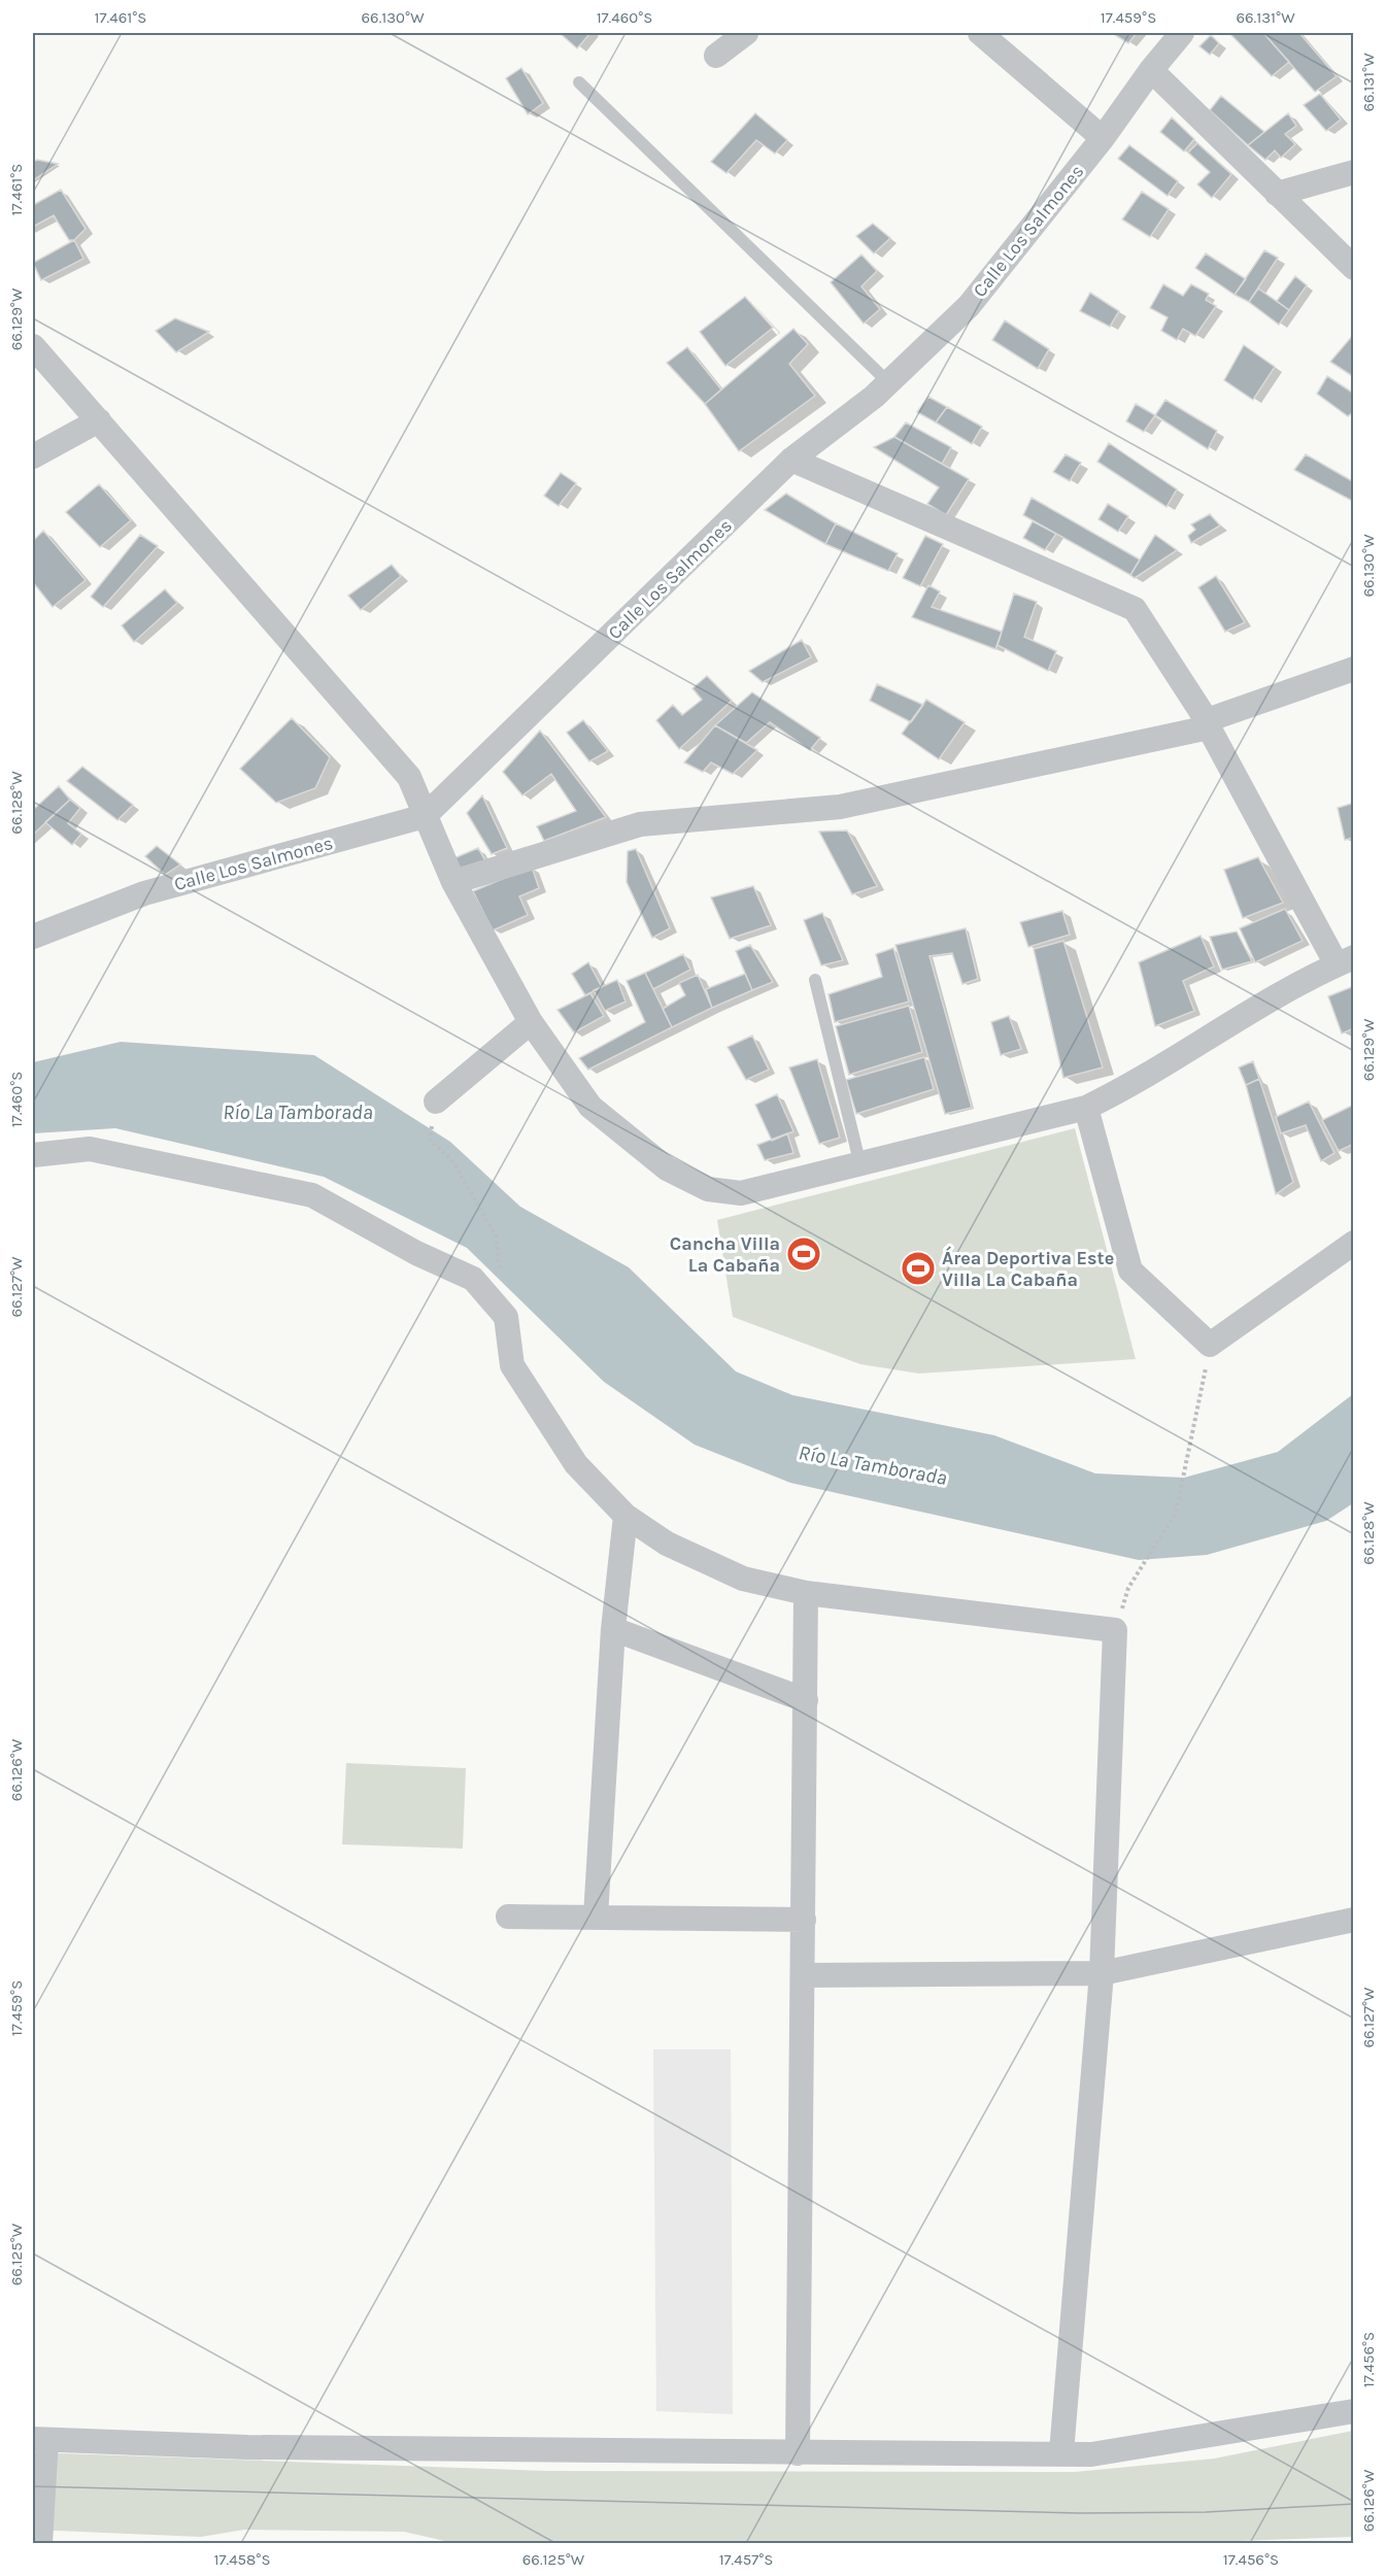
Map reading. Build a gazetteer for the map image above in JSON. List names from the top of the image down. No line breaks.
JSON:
{"streets":{"street":["Calle Los Salmones"]},"water":["Río La Tamborada"],"places":{"sports":["Cancha Villa La Cabaña","Área Deportiva Este Villa La Cabaña"]},"coordinates":["17.461°S","66.130°W","17.460°S","17.459°S","66.131°W","66.129°W","66.128°W","66.127°W","66.126°W","66.125°W","17.456°S","17.458°S","17.457°S"]}
